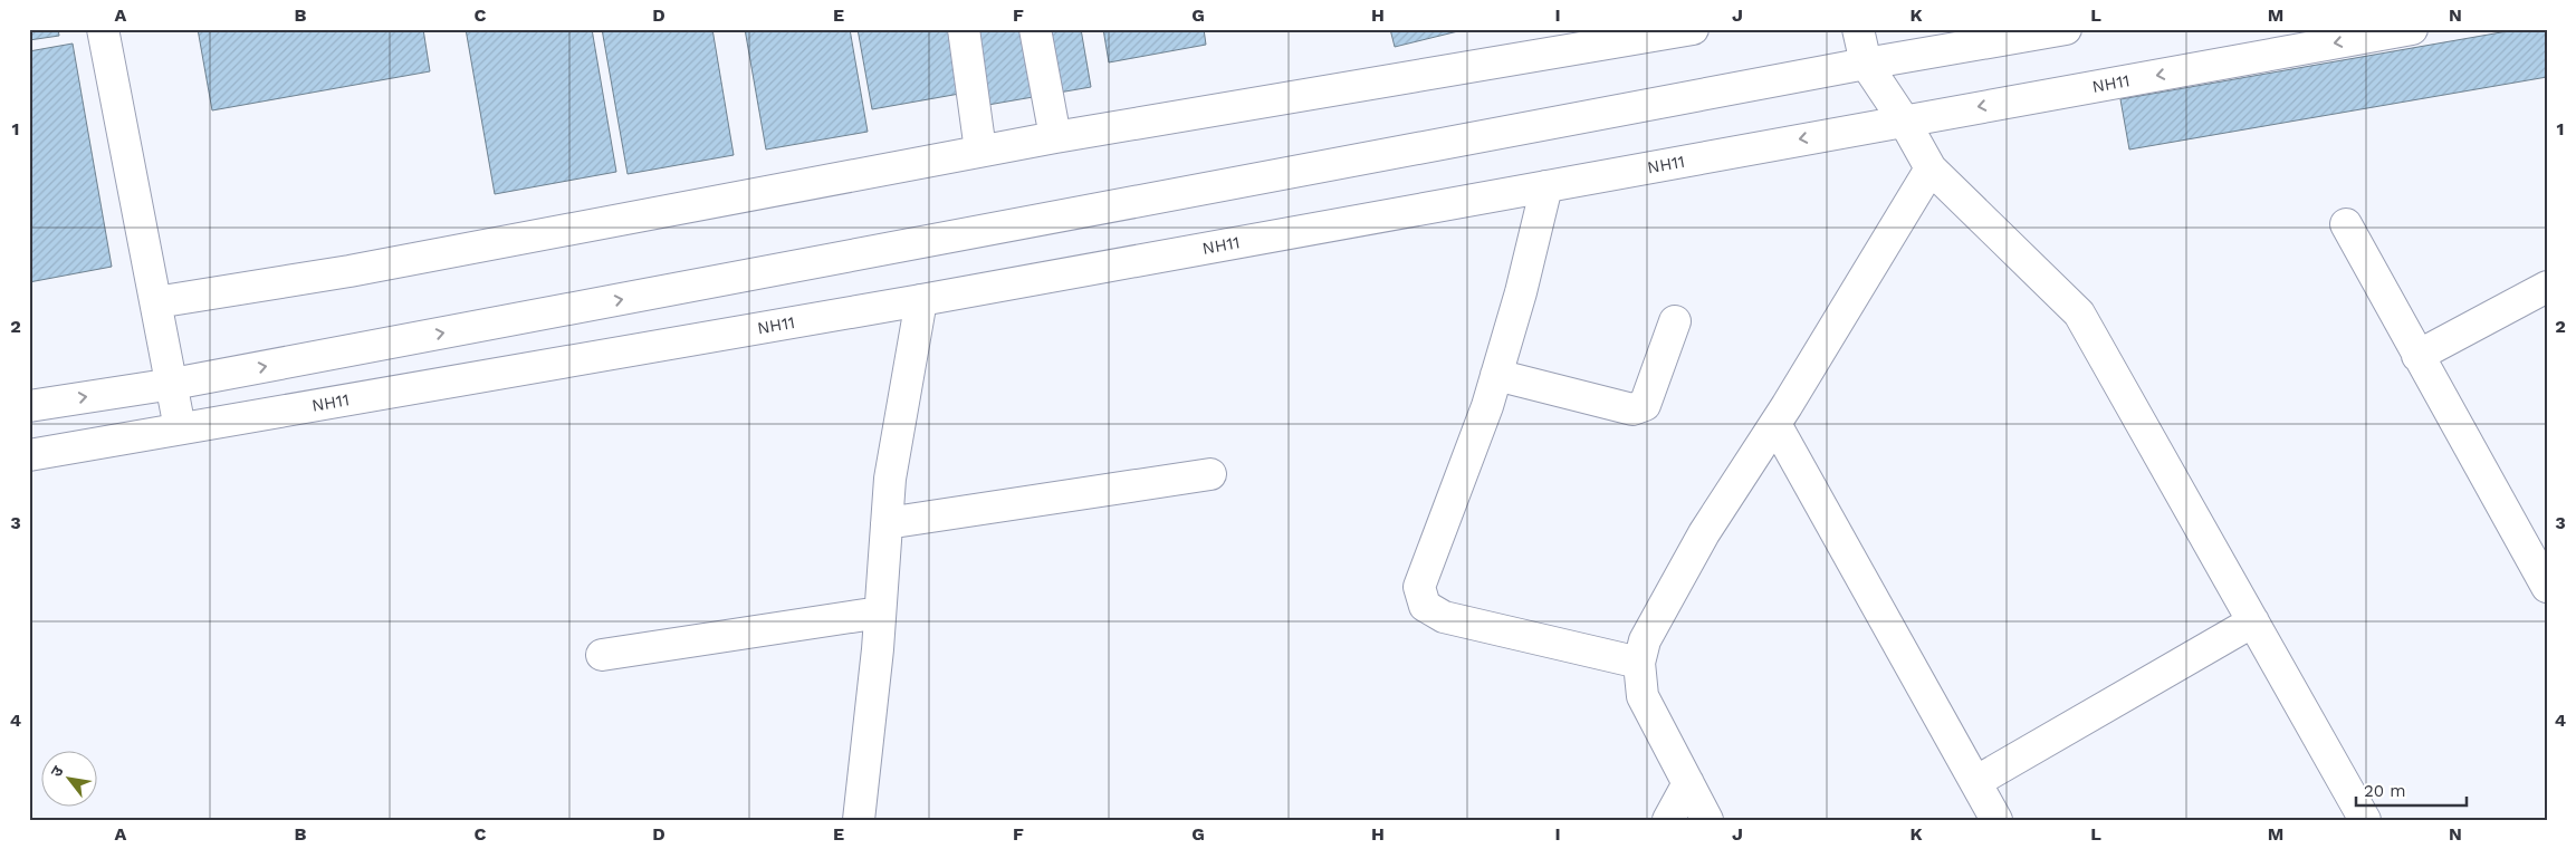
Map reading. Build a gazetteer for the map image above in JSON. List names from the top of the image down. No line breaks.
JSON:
{"streets":{"main road":["NH11"]},"scale_bar":"20 m","north":"top left","grid":{"columns":["A","B","C","D","E","F","G","H","I","J","K","L","M","N"],"rows":["1","2","3","4"]}}
